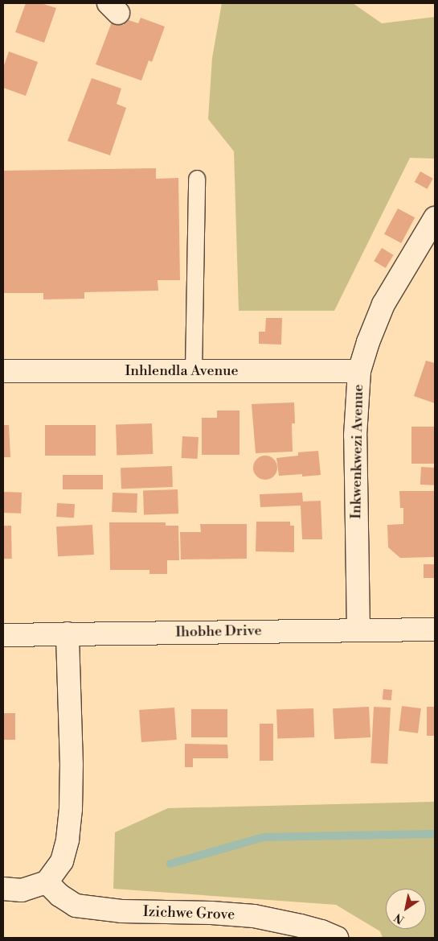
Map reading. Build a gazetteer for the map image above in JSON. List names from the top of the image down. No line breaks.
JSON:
{"streets":{"street":["Inhlendla Avenue","Inkwenkwezi Avenue","Ihobhe Drive","Izichwe Grove"]},"crossings":[["Inhlendla Avenue","Inkwenkwezi Avenue"],["Inkwenkwezi Avenue","Ihobhe Drive"]],"north":"bottom left"}
